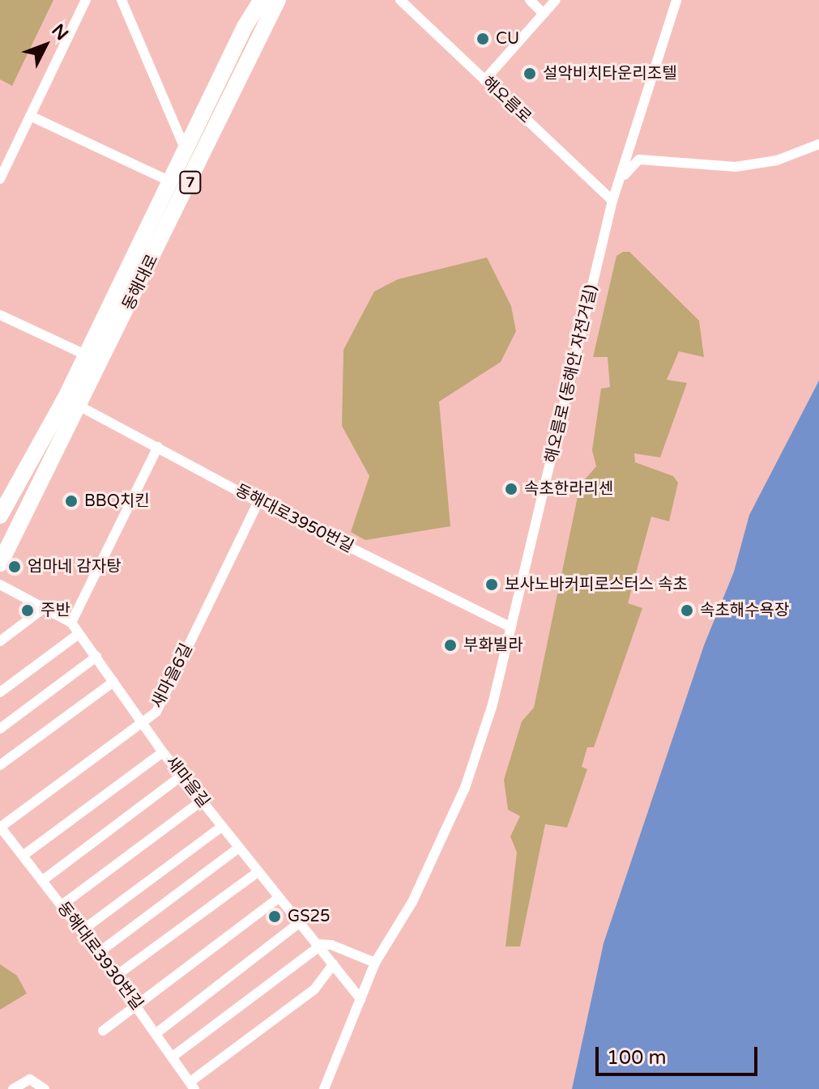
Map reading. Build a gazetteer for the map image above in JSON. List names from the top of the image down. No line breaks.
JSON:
{"streets":{"main road":["7","동해대로"],"street":["해오름로","해오름로 (동해안 자전거길)","동해대로3950번길","새마을6길","새마을길","동해대로3930번길"]},"crossings":[["해오름로","해오름로 (동해안 자전거길)"],["동해대로","동해대로3950번길"],["해오름로 (동해안 자전거길)","동해대로3950번길"],["해오름로 (동해안 자전거길)","새마을길"],["동해대로3950번길","새마을6길"],["새마을6길","새마을길"],["새마을6길","동해대로3930번길"]],"places":["CU","설악비치타운리조텔","속초한라리센","BBQ치킨","엄마네 감자탕","보사노바커피로스터스 속초","주반","속초해수욕장","부화빌라","GS25"],"scale_bar":"100 m","north":"top right"}
